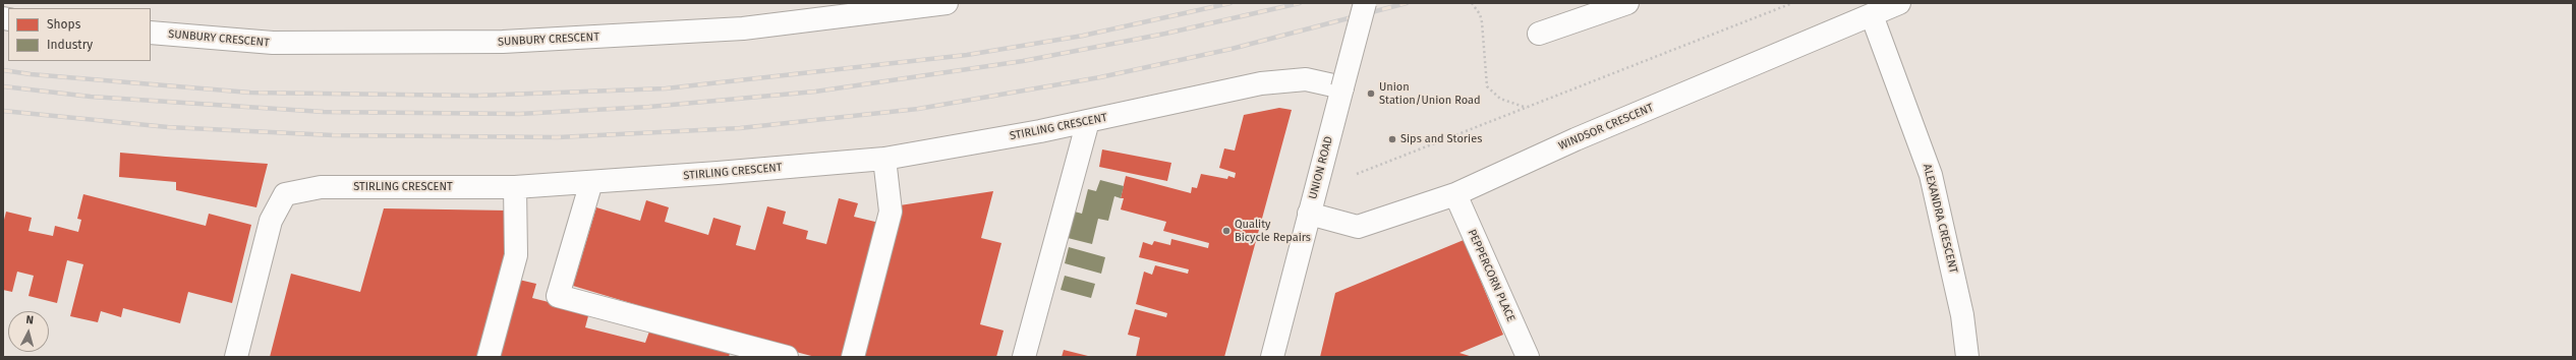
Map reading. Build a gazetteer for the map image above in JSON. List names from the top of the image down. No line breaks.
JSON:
{"streets":{"street":["SUNBURY CRESCENT","STIRLING CRESCENT","WINDSOR CRESCENT","UNION ROAD","ALEXANDRA CRESCENT","PEPPERCORN PLACE"]},"crossings":[["STIRLING CRESCENT","UNION ROAD"],["WINDSOR CRESCENT","UNION ROAD"],["WINDSOR CRESCENT","ALEXANDRA CRESCENT"],["WINDSOR CRESCENT","PEPPERCORN PLACE"]],"places":["Union Station/Union Road","Sips and Stories","Quality Bicycle Repairs"],"legend":["Shops","Industry"],"north":"top"}
